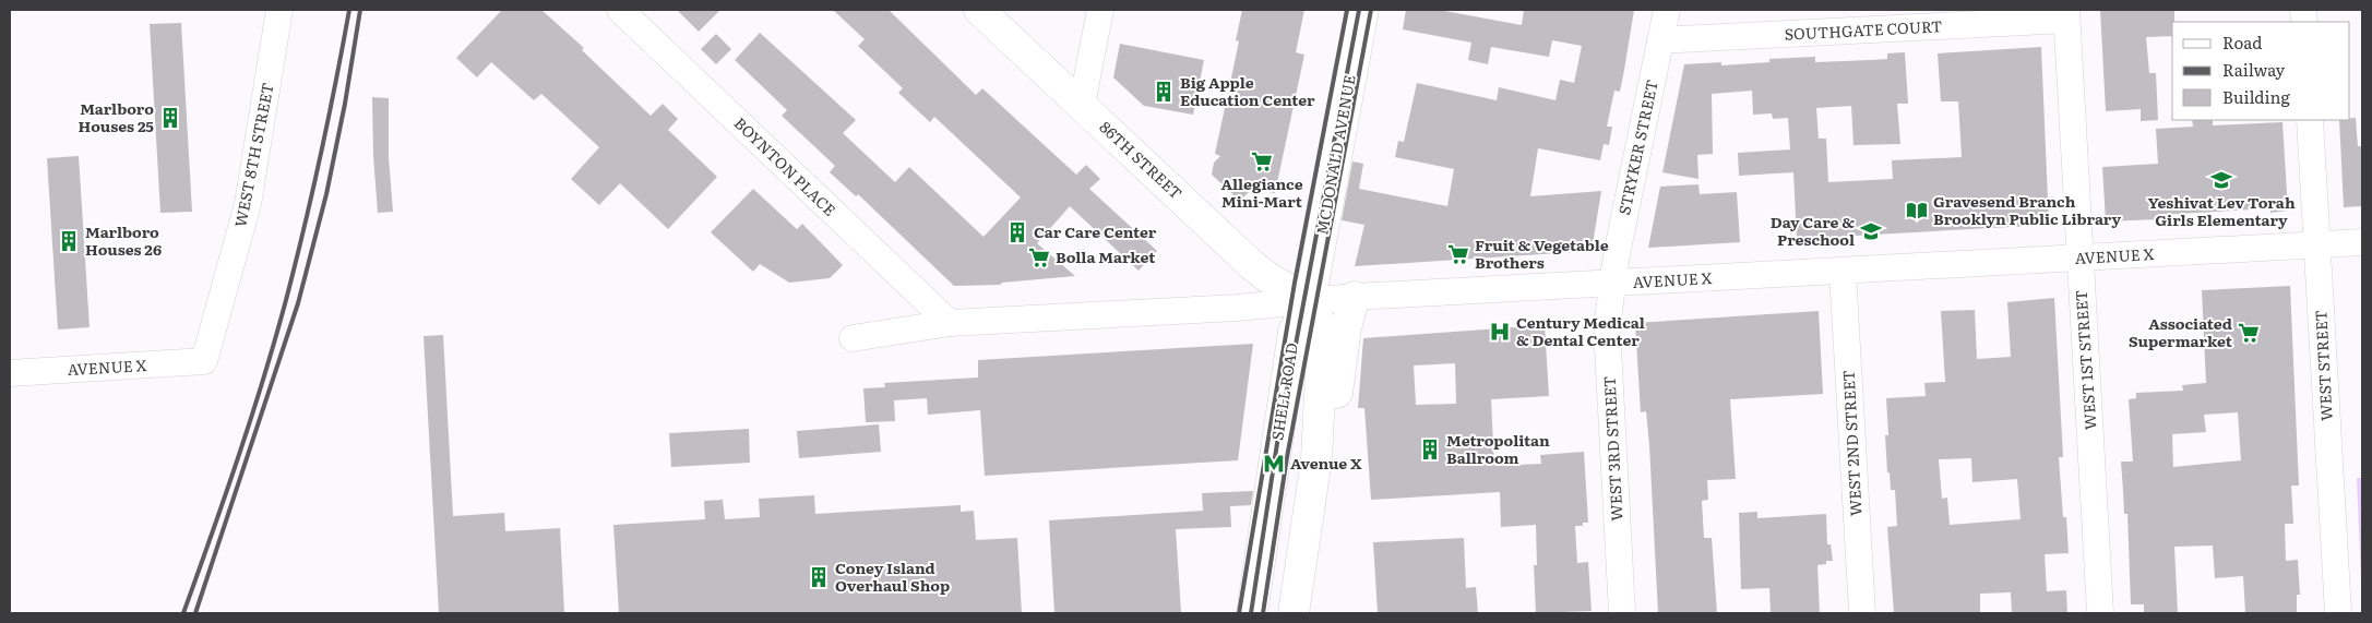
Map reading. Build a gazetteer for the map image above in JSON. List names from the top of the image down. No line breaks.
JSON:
{"streets":{"main road":["MCDONALD AVENUE","86TH STREET","SHELL ROAD"],"street":["SOUTHGATE COURT","STRYKER STREET","WEST 8TH STREET","BOYNTON PLACE","AVENUE X","WEST 1ST STREET","WEST STREET","WEST 2ND STREET","WEST 3RD STREET"]},"crossings":[["SOUTHGATE COURT","STRYKER STREET"],["SOUTHGATE COURT","WEST 1ST STREET"],["STRYKER STREET","AVENUE X"],["STRYKER STREET","WEST 3RD STREET"],["WEST 8TH STREET","AVENUE X"],["MCDONALD AVENUE","86TH STREET"],["MCDONALD AVENUE","AVENUE X"],["MCDONALD AVENUE","SHELL ROAD"],["86TH STREET","AVENUE X"],["86TH STREET","SHELL ROAD"],["BOYNTON PLACE","AVENUE X"],["AVENUE X","WEST 1ST STREET"],["AVENUE X","WEST STREET"],["AVENUE X","SHELL ROAD"],["AVENUE X","WEST 2ND STREET"],["AVENUE X","WEST 3RD STREET"]],"places":{"building":["Big Apple Education Center","Marlboro Houses 25","Car Care Center","Marlboro Houses 26","Metropolitan Ballroom","Coney Island Overhaul Shop"],"supermarket":["Allegiance Mini-Mart","Fruit & Vegetable Brothers","Bolla Market","Associated Supermarket"],"school or university":["Yeshivat Lev Torah Girls Elementary","Day Care & Preschool"],"library":["Gravesend Branch Brooklyn Public Library"],"hospital":["Century Medical & Dental Center"],"metro station":["Avenue X"]},"legend":["Road","Railway","Building"]}
